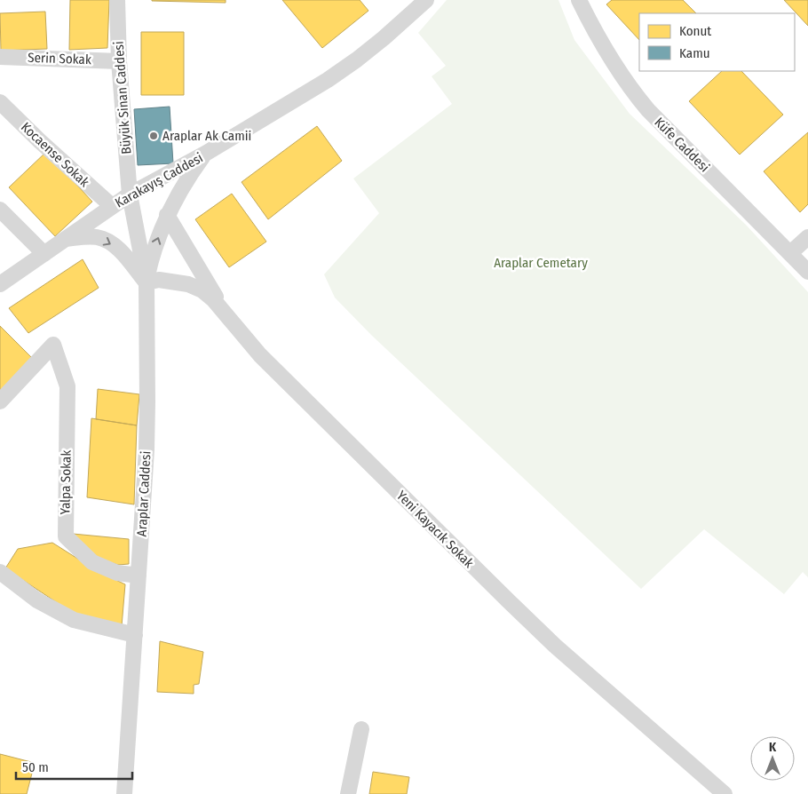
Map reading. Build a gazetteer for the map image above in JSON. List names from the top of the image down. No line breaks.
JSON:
{"streets":{"street":["Serin Sokak","Büyük Sinan Caddesi","Küfe Caddesi","Kocaense Sokak","Karakayış Caddesi","Yalpa Sokak","Araplar Caddesi","Yeni Kayacık Sokak"]},"crossings":[["Serin Sokak","Büyük Sinan Caddesi"],["Büyük Sinan Caddesi","Karakayış Caddesi"],["Büyük Sinan Caddesi","Araplar Caddesi"],["Kocaense Sokak","Karakayış Caddesi"],["Karakayış Caddesi","Araplar Caddesi"],["Yalpa Sokak","Araplar Caddesi"],["Araplar Caddesi","Yeni Kayacık Sokak"]],"parks":["Araplar Cemetary"],"places":["Araplar Ak Camii"],"legend":["Konut","Kamu"],"scale_bar":"50 m","north":"top"}
